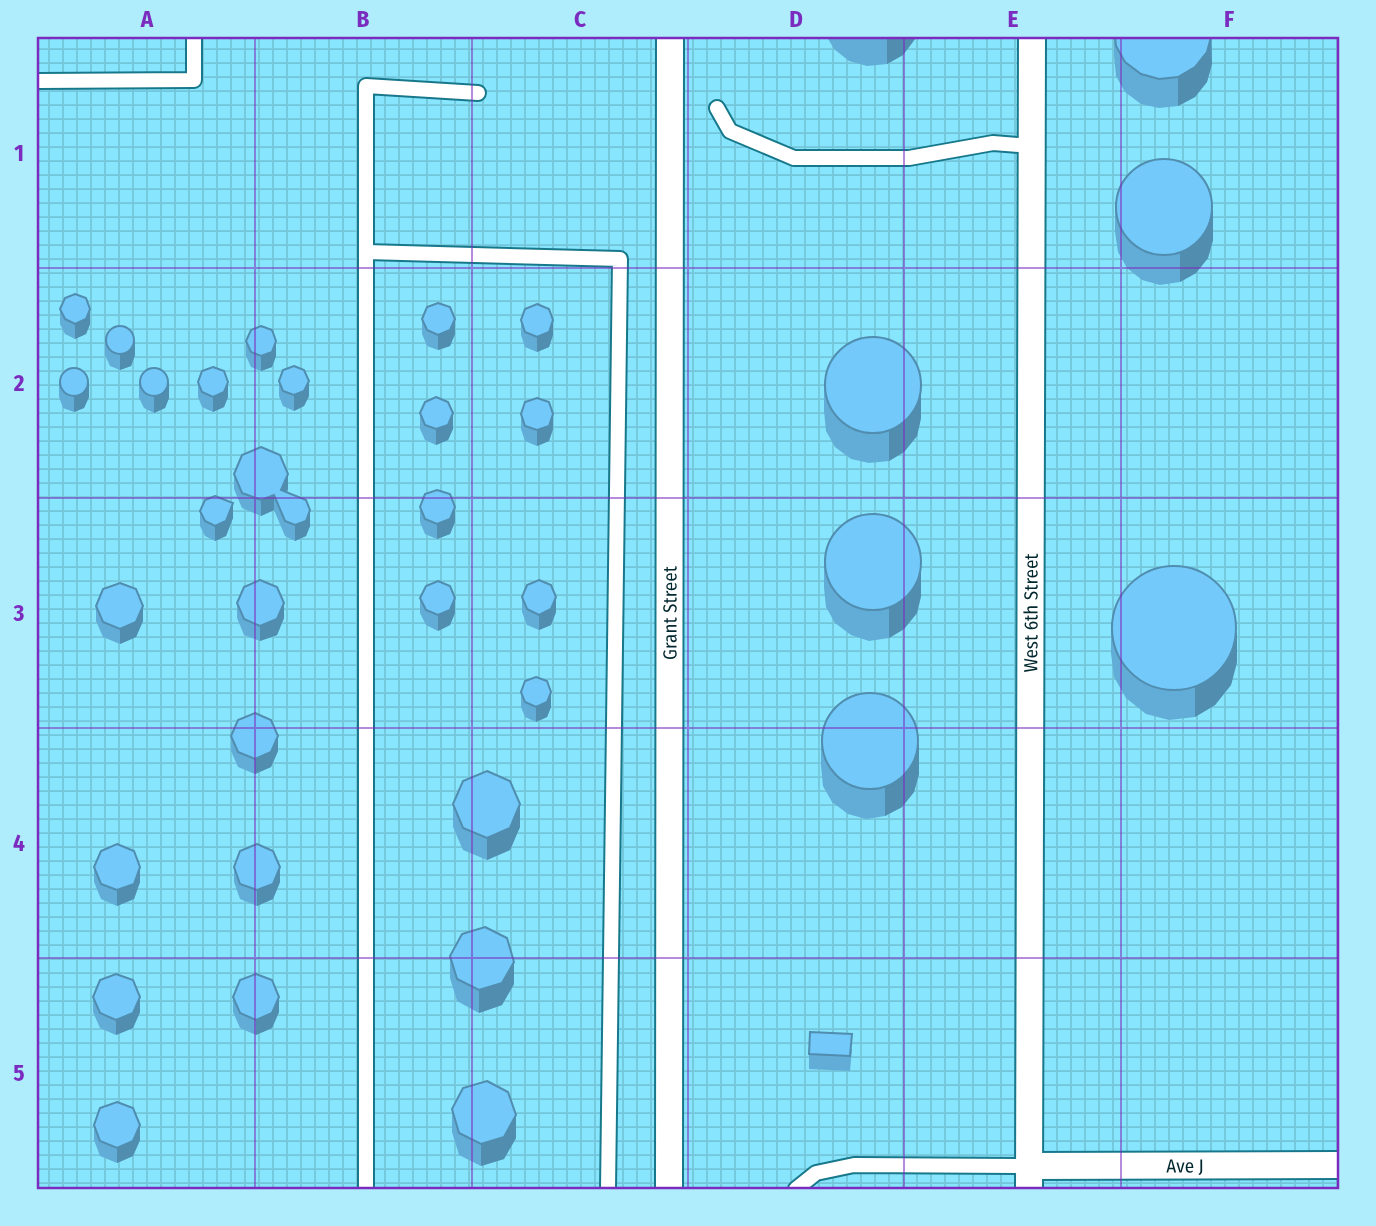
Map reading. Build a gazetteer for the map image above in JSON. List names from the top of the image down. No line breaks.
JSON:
{"streets":{"street":["Grant Street","West 6th Street","Ave J"]},"crossings":[["West 6th Street","Ave J"]],"grid":{"columns":["A","B","C","D","E","F"],"rows":["1","2","3","4","5"]}}
